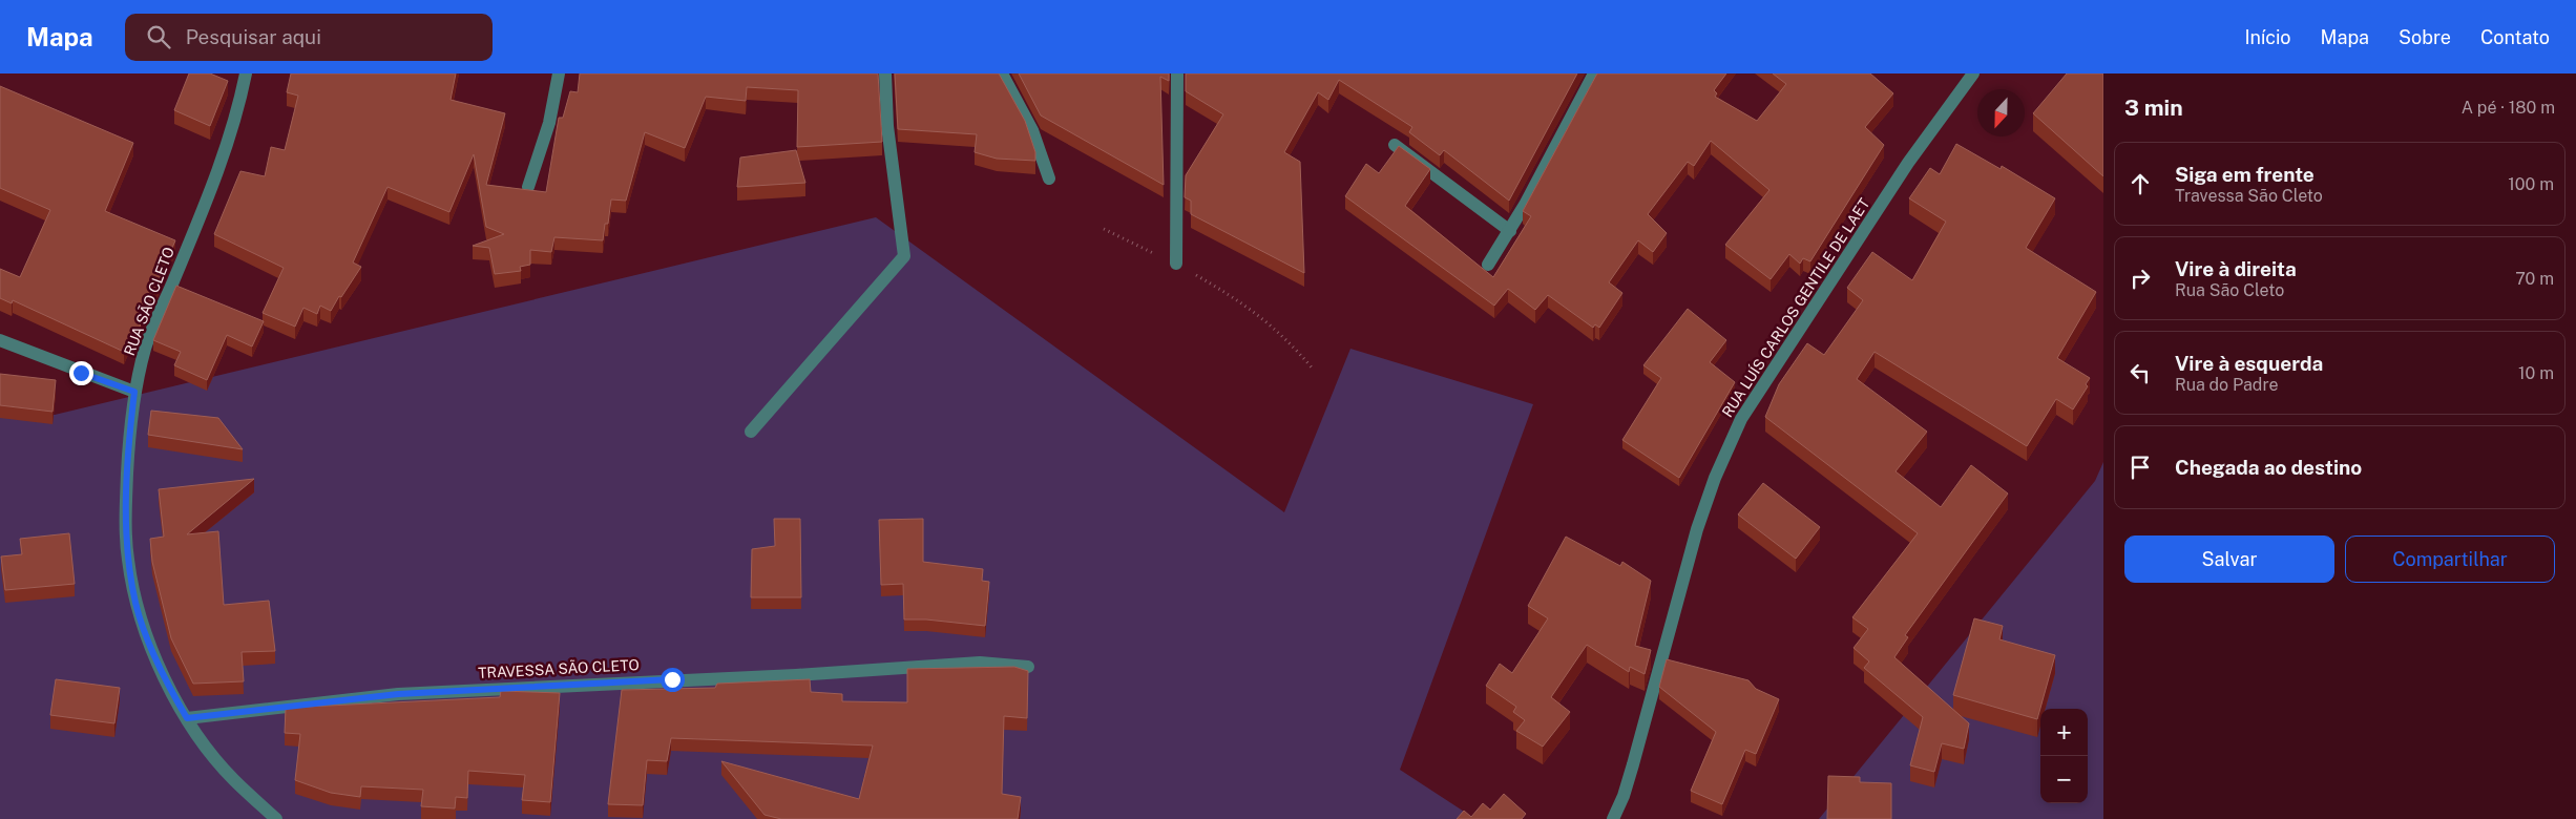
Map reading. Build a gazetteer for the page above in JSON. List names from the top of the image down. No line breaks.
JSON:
{"streets":{"street":["RUA SÃO CLETO","RUA LUÍS CARLOS GENTILE DE LAET","TRAVESSA SÃO CLETO"]},"crossings":[["RUA SÃO CLETO","TRAVESSA SÃO CLETO"]],"north":"bottom","page":{"header":"Mapa","search":"Pesquisar aqui","nav":["Início","Mapa","Sobre","Contato"],"heading":["3 min","A pé · 180 m"],"list":[["Siga em frente","Travessa São Cleto","100 m"],["Vire à direita","Rua São Cleto","70 m"],["Vire à esquerda","Rua do Padre","10 m"],"Chegada ao destino"],"buttons":["Salvar","Compartilhar"],"map_buttons":["+","−"]}}
